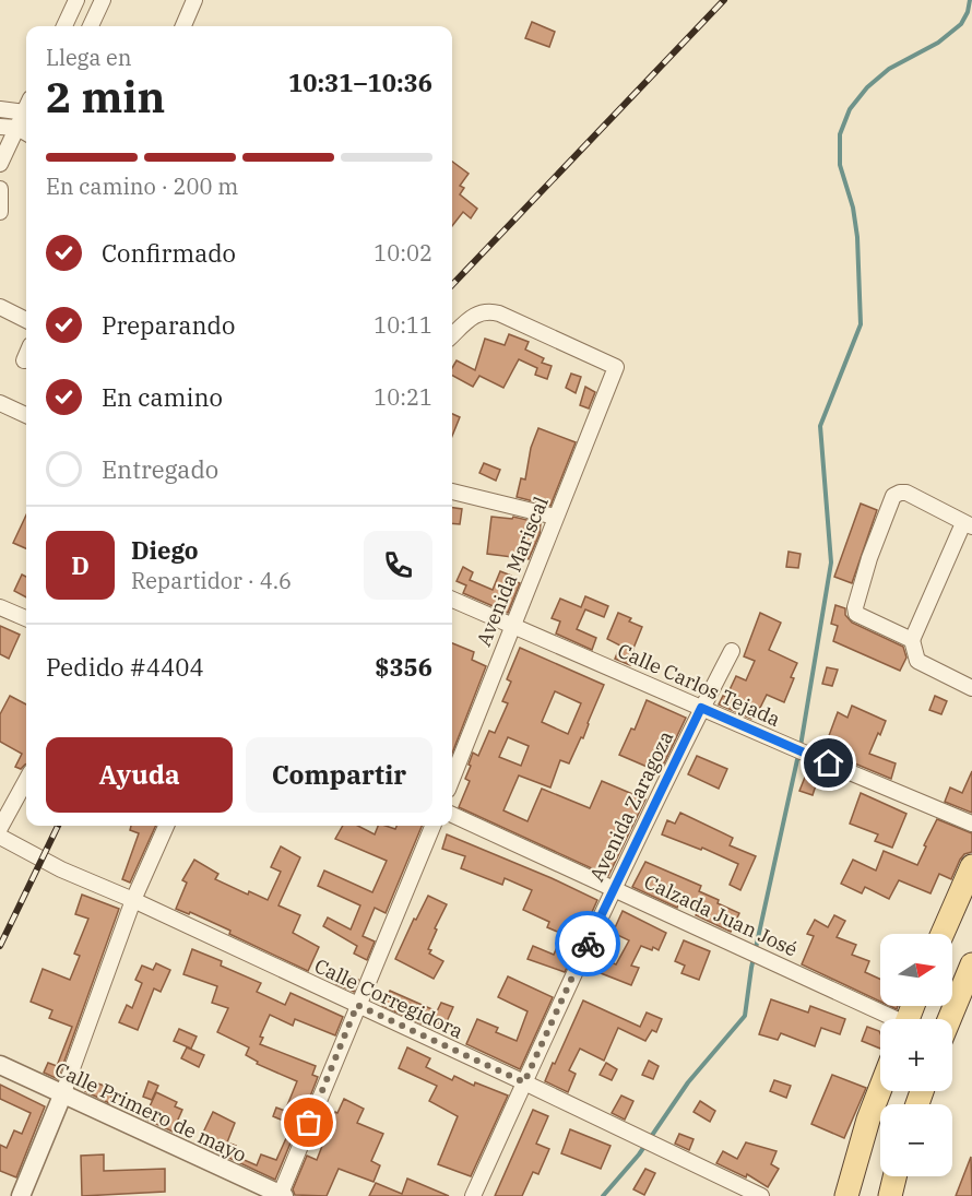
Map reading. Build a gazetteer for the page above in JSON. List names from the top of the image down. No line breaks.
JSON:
{"streets":{"street":["Avenida Mariscal","Calle Carlos Tejada","Avenida Zaragoza","Calzada Juan José","Calle Corregidora","Calle Primero de mayo"]},"crossings":[["Avenida Mariscal","Calle Carlos Tejada"],["Calle Carlos Tejada","Avenida Zaragoza"],["Avenida Zaragoza","Calzada Juan José"],["Avenida Zaragoza","Calle Corregidora"]],"north":"right","page":{"heading":["2 min","Llega en","10:31–10:36"],"panel":["Diego","Repartidor · 4.6","Pedido #4404","$356"],"bar":"En camino · 200 m","list":[["Confirmado","10:02"],["Preparando","10:11"],["En camino","10:21"],"Entregado"],"round":"D","buttons":["Ayuda","Compartir"],"map_buttons":["+","−"]}}
